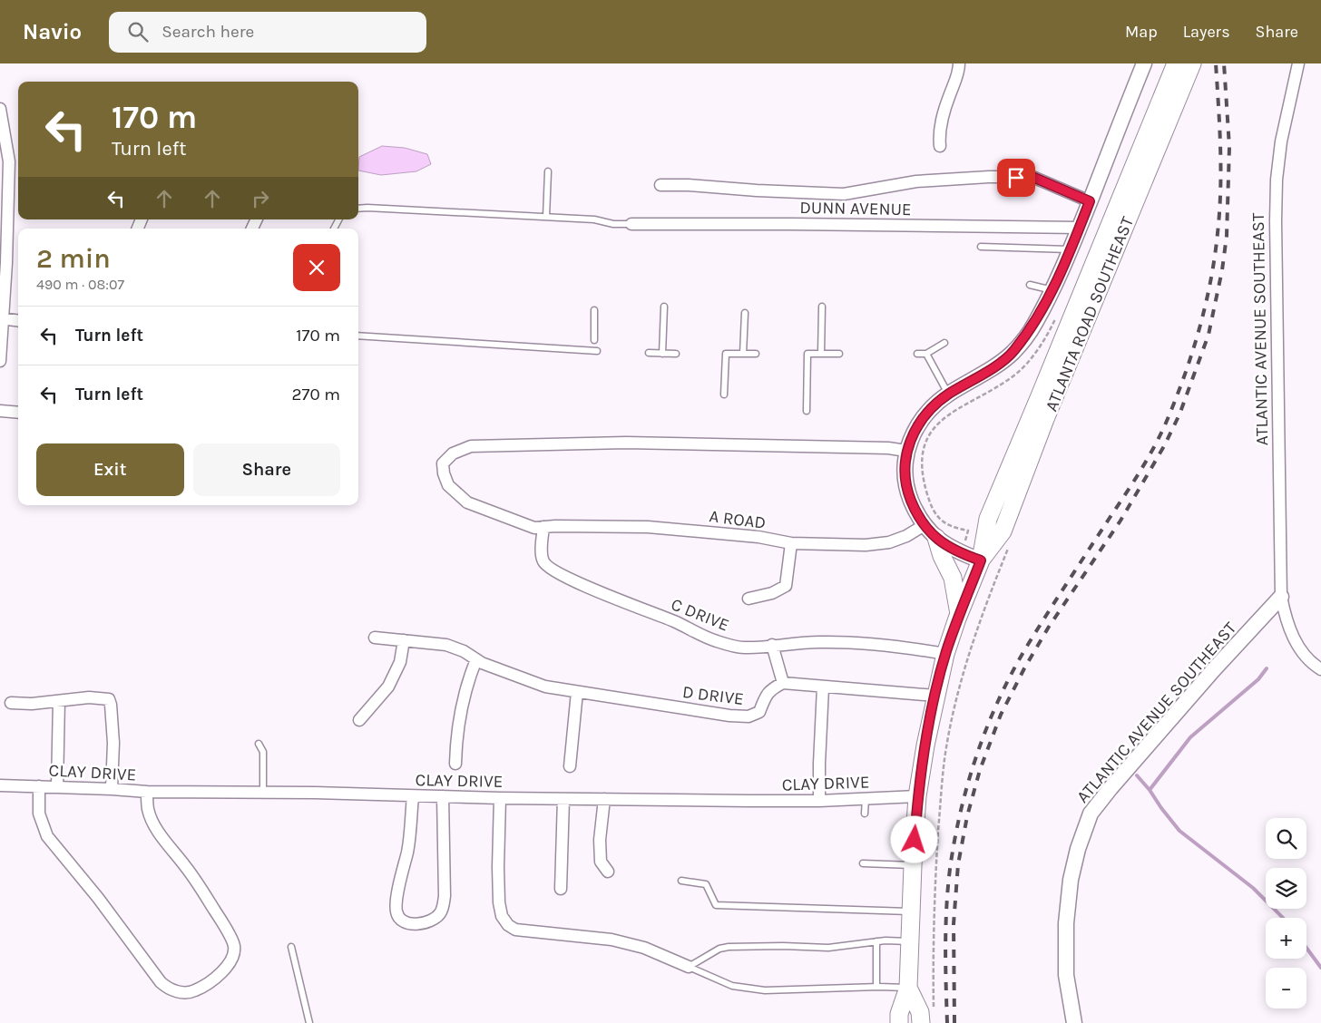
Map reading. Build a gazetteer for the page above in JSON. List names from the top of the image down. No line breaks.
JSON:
{"streets":{"main road":["ATLANTA ROAD SOUTHEAST"],"street":["DUNN AVENUE","ATLANTIC AVENUE SOUTHEAST","A ROAD","C DRIVE","D DRIVE","CLAY DRIVE"]},"crossings":[["ATLANTA ROAD SOUTHEAST","C DRIVE"],["ATLANTA ROAD SOUTHEAST","CLAY DRIVE"],["A ROAD","C DRIVE"]],"page":{"header":"Navio","search":"Search here","nav":["Map","Layers","Share"],"turn":["170 m","Turn left"],"heading":["2 min","490 m · 08:07"],"list":[{"name":"Turn left","value":"170 m"},{"name":"Turn left","value":"270 m"}],"buttons":["Exit","Share"],"map_buttons":["+","−"]}}
